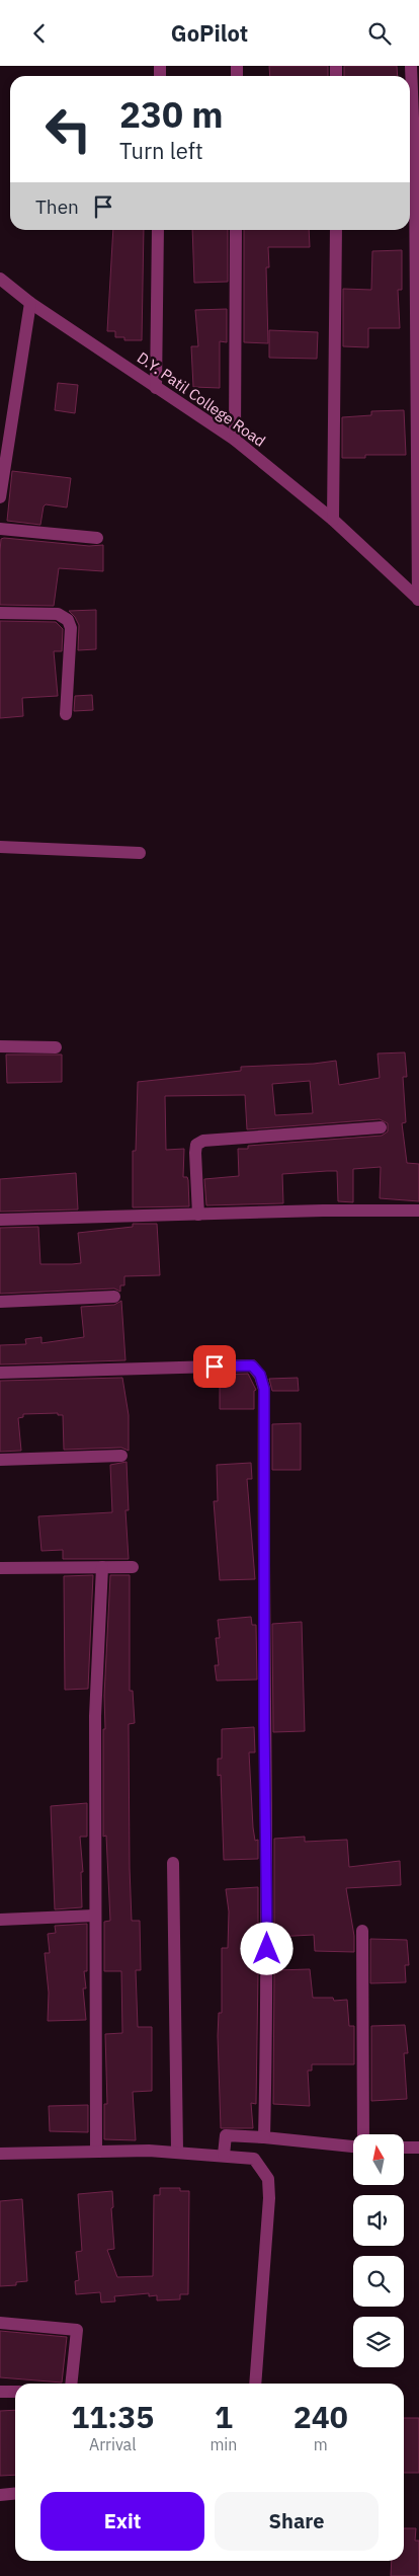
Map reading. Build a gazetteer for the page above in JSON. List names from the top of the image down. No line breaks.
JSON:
{"streets":{"street":["D.Y. Patil College Road"]},"north":"top","page":{"header":"GoPilot","turn":["230 m","Turn left"],"then":"Then","eta":["11:35","Arrival","1","min","240","m"],"buttons":["Exit","Share"]}}
